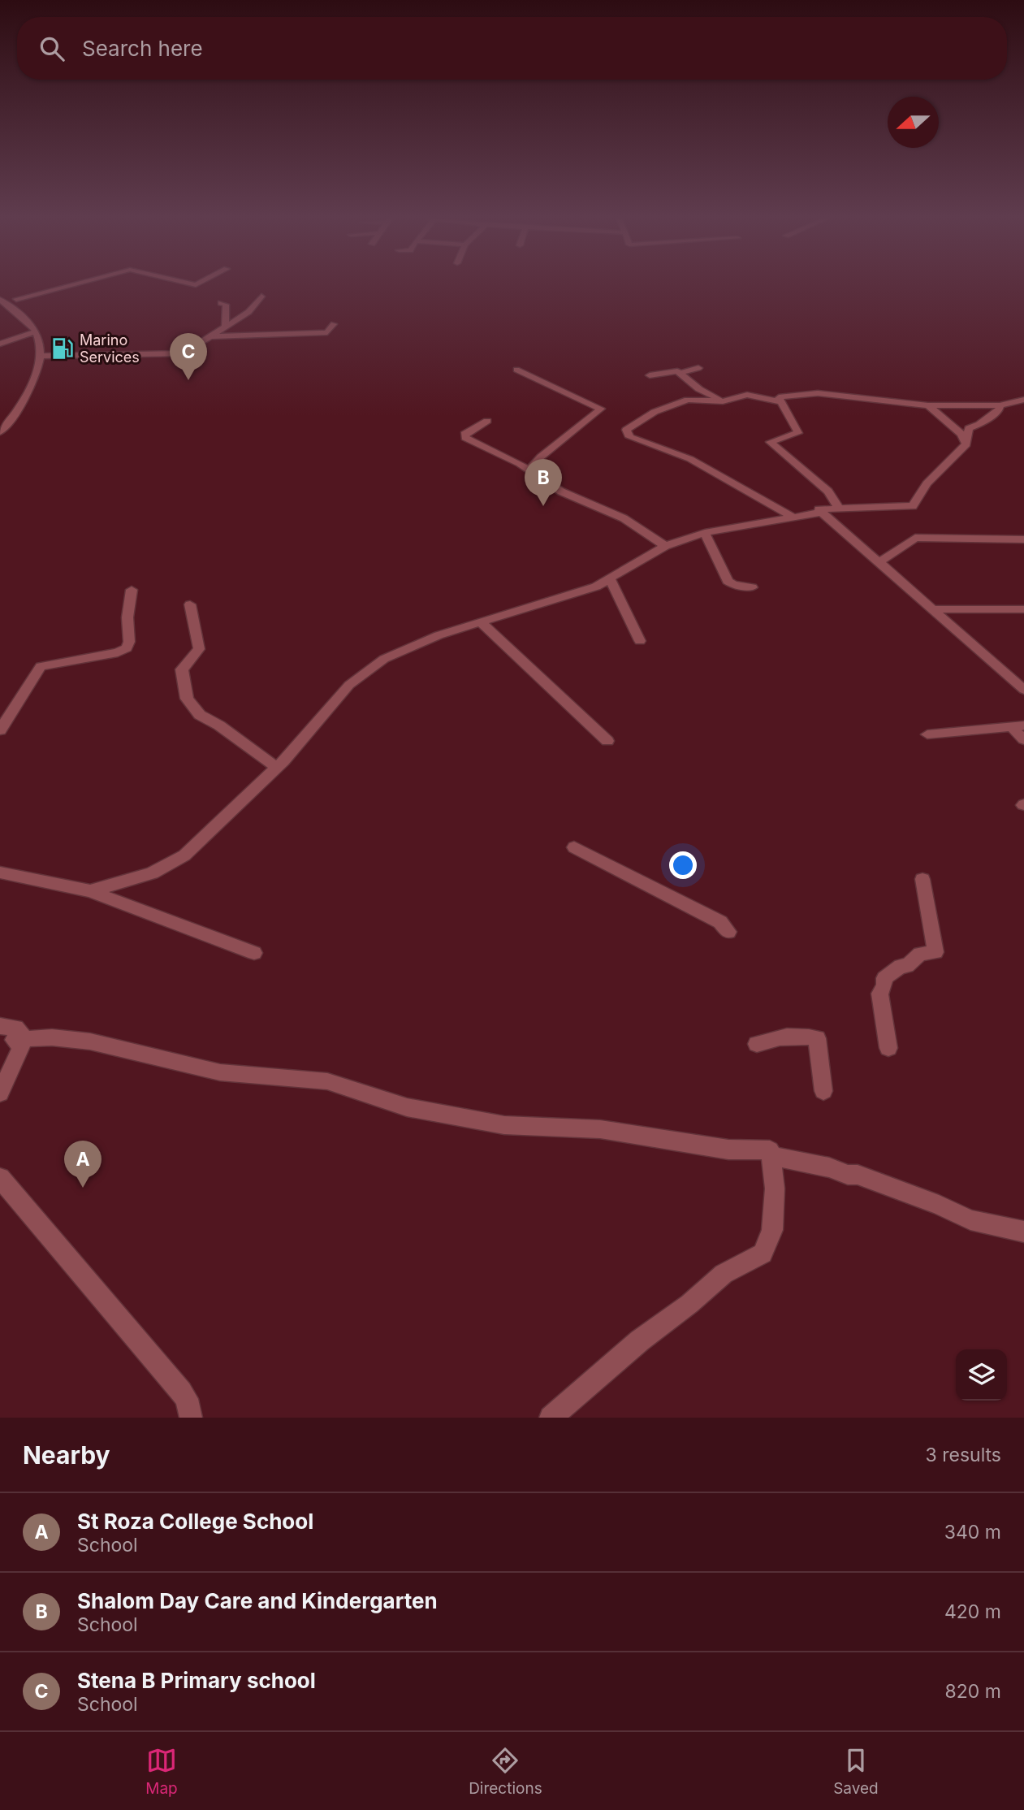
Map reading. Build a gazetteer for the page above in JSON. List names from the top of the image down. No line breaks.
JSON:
{"places":{"fuel station":["Marino Services"]},"north":"left","page":{"search":"Search here","pins":["C","B","A"],"heading":["Nearby","3 results"],"list":[{"mark":"A","name":"St Roza College School","note":"School","value":"340 m"},{"mark":"B","name":"Shalom Day Care and Kindergarten","note":"School","value":"420 m"},{"mark":"C","name":"Stena B Primary school","note":"School","value":"820 m"}],"nav":["Map","Directions","Saved"]}}
